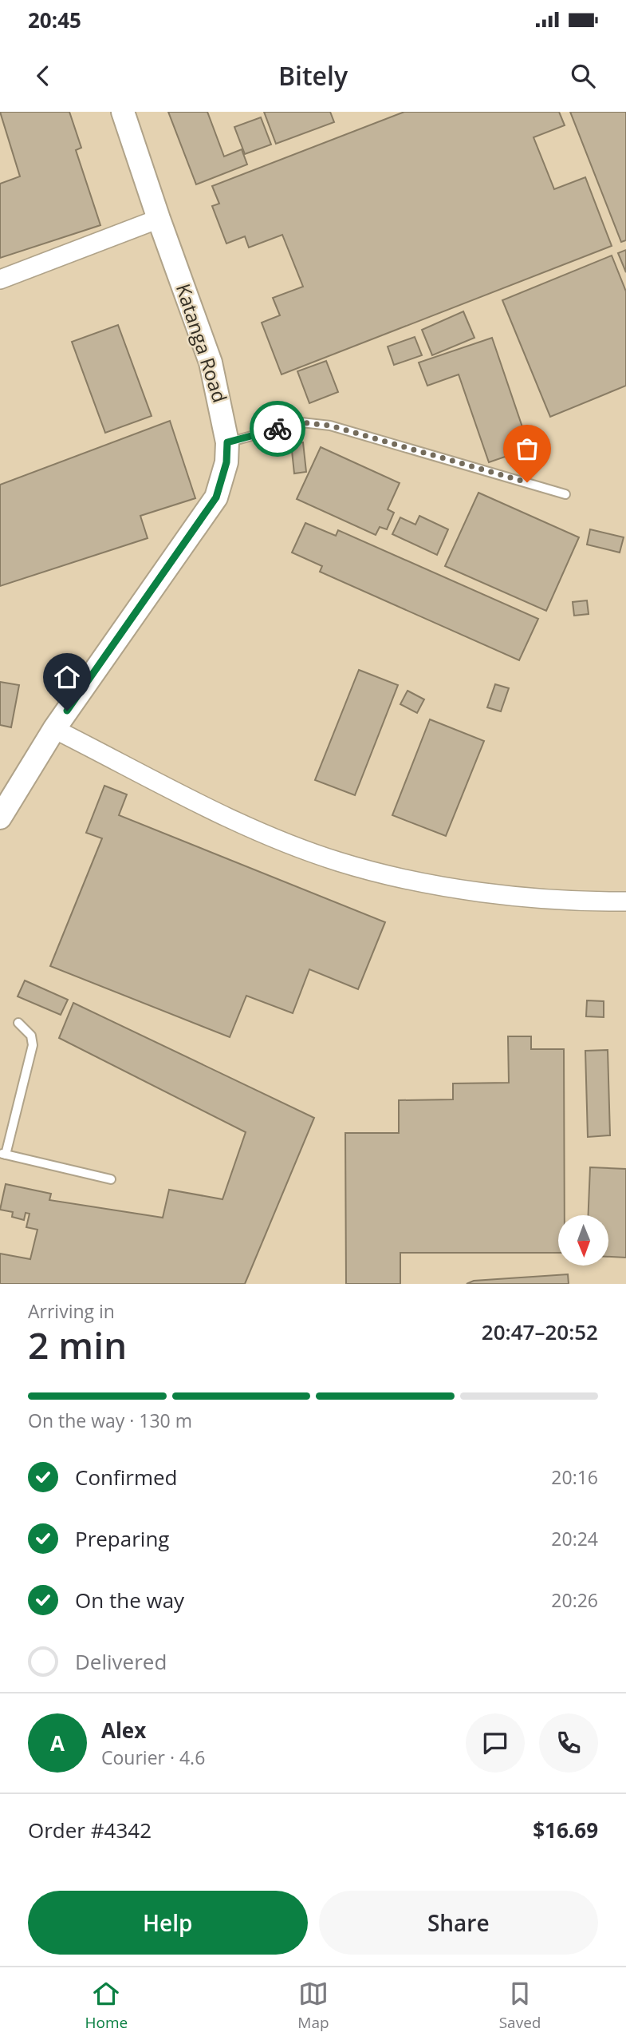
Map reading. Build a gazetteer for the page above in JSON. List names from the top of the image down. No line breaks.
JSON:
{"streets":{"street":["Katanga Road"]},"north":"bottom","page":{"status":"20:45","header":"Bitely","heading":["2 min","Arriving in","20:47–20:52"],"panel":["Alex","Courier · 4.6","Order #4342","$16.69"],"bar":"On the way · 130 m","list":[["Confirmed","20:16"],["Preparing","20:24"],["On the way","20:26"],"Delivered"],"round":"A","buttons":["Help","Share"],"tabs":["Home","Map","Saved"]}}
